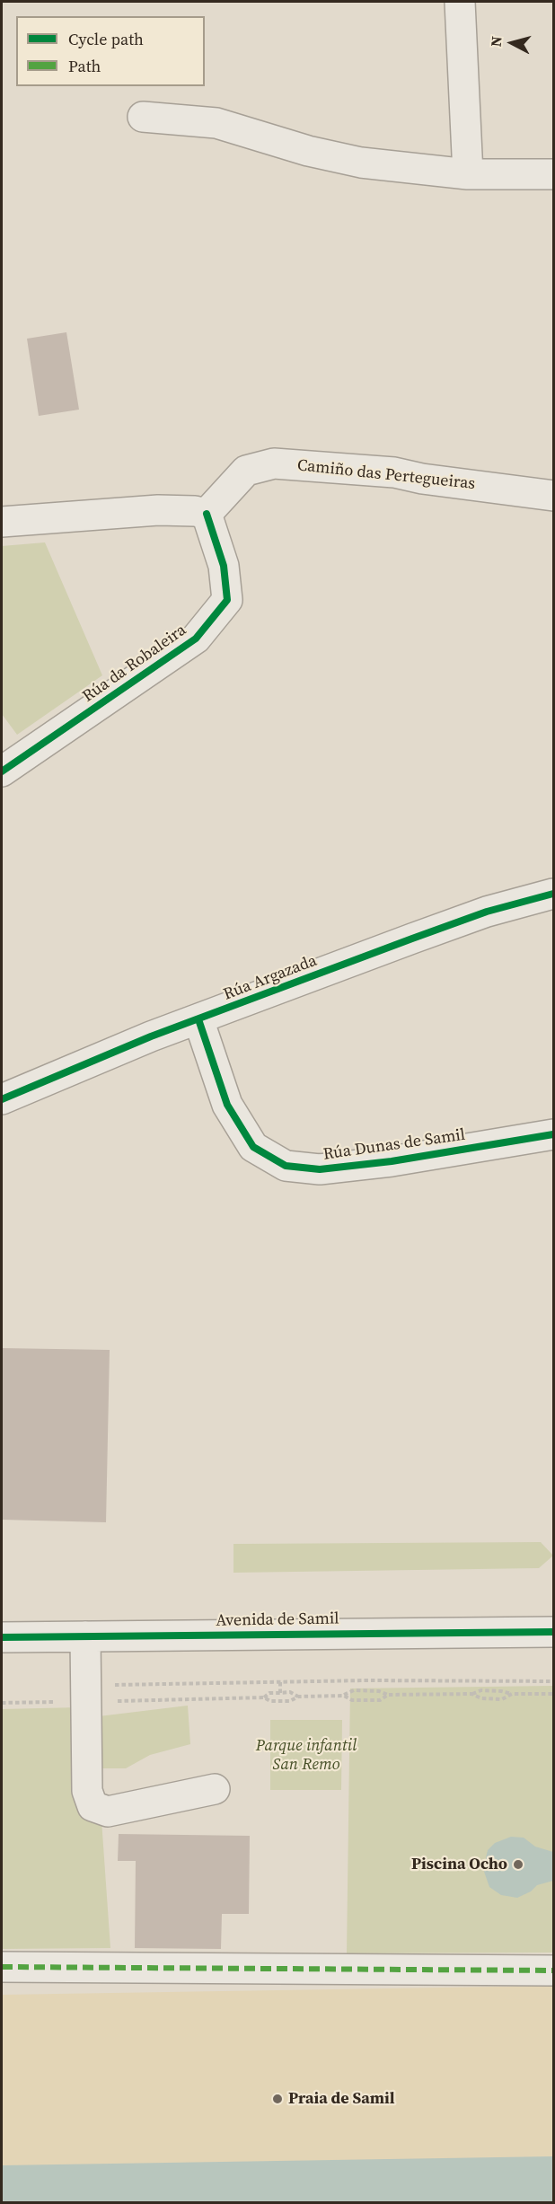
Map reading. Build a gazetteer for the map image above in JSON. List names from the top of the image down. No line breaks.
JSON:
{"streets":{"street":["Camiño das Pertegueiras","Rúa da Robaleira","Rúa Argazada","Rúa Dunas de Samil","Avenida de Samil"]},"crossings":[["Camiño das Pertegueiras","Rúa da Robaleira"],["Rúa Argazada","Rúa Dunas de Samil"]],"parks":["Parque infantil San Remo"],"places":["Piscina Ocho","Praia de Samil"],"legend":["Cycle path","Path"],"north":"left"}
